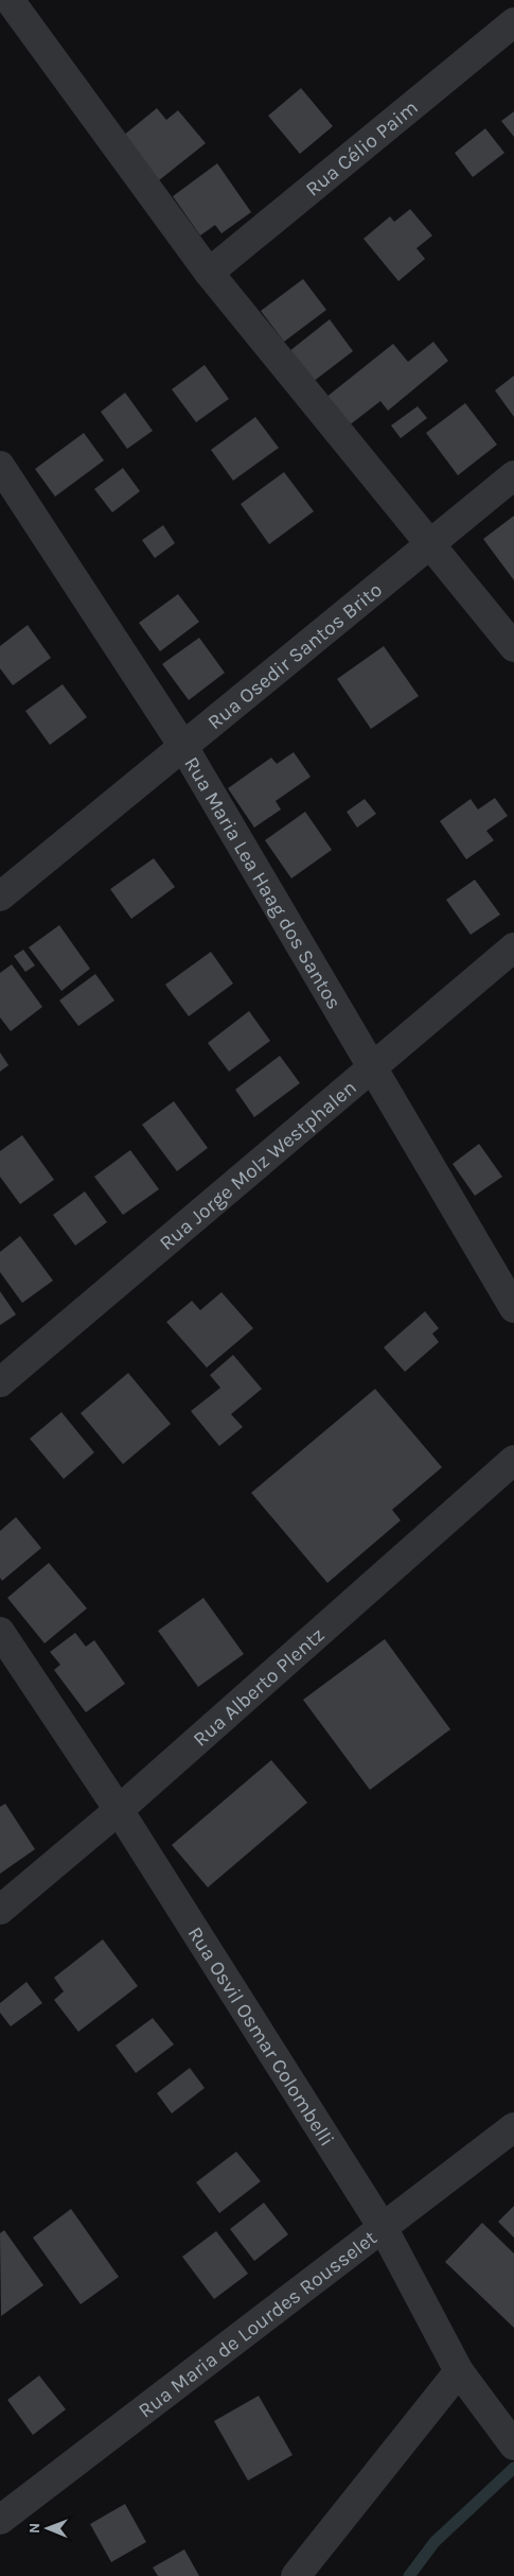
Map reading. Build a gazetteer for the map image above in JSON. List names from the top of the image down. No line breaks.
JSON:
{"streets":{"street":["Rua Célio Paim","Rua Osedir Santos Brito","Rua Maria Lea Haag dos Santos","Rua Jorge Molz Westphalen","Rua Alberto Plentz","Rua Osvil Osmar Colombelli","Rua Maria de Lourdes Rousselet"]},"crossings":[["Rua Osedir Santos Brito","Rua Maria Lea Haag dos Santos"],["Rua Maria Lea Haag dos Santos","Rua Jorge Molz Westphalen"],["Rua Alberto Plentz","Rua Osvil Osmar Colombelli"],["Rua Osvil Osmar Colombelli","Rua Maria de Lourdes Rousselet"]],"north":"left"}
